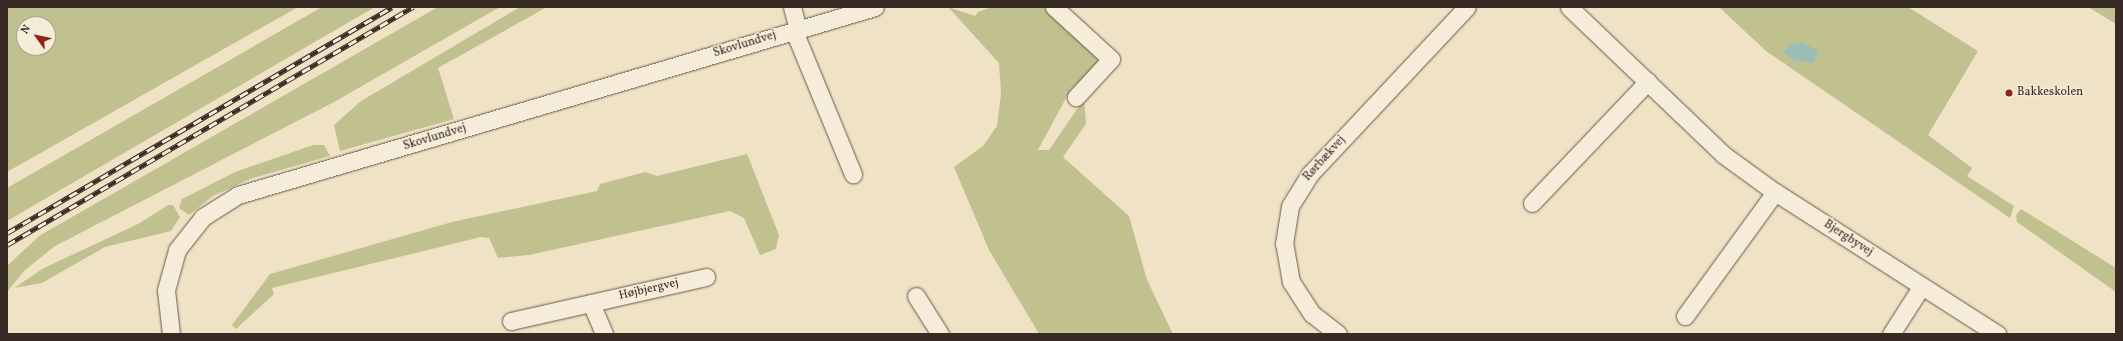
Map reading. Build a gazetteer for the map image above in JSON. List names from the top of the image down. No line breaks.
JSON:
{"streets":{"street":["Skovlundvej","Rørbækvej","Bjergbyvej","Højbjergvej"]},"places":["Bakkeskolen"],"north":"top left"}
